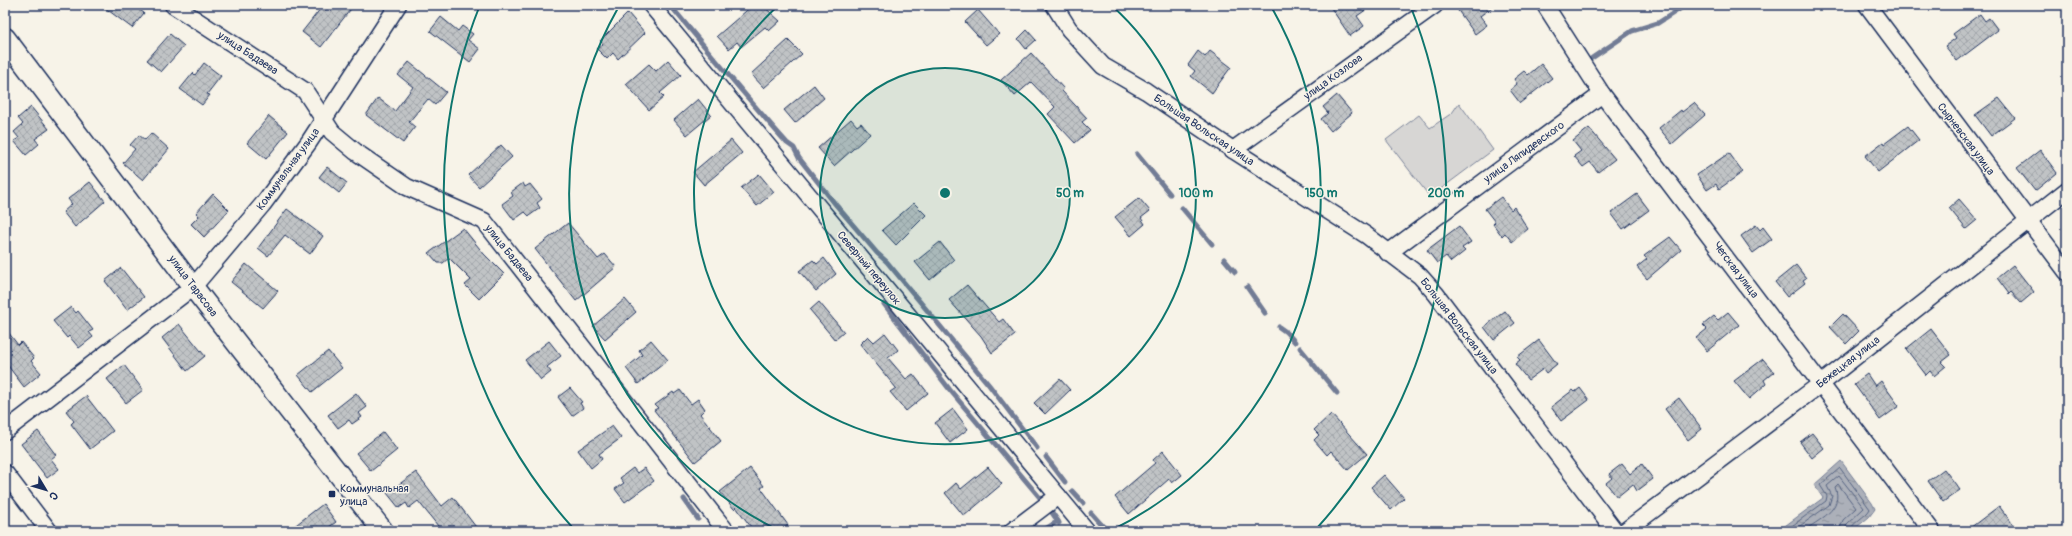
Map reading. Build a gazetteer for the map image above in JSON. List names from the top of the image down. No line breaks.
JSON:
{"streets":{"street":["улица Бадаева","улица Козлова","Большая Вольская улица","Сырневская улица","улица Ляпидевского","Коммунальная улица","Северный переулок","Чегская улица","улица Тарасова","Бежецкая улица"]},"crossings":[["улица Бадаева","Коммунальная улица"],["улица Козлова","Большая Вольская улица"],["Большая Вольская улица","улица Ляпидевского"],["Сырневская улица","Бежецкая улица"],["улица Ляпидевского","Чегская улица"],["Коммунальная улица","улица Тарасова"],["Чегская улица","Бежецкая улица"]],"places":{"transit":["Коммунальная улица"]},"north":"bottom right","rings":["50 m","100 m","150 m","200 m"]}
